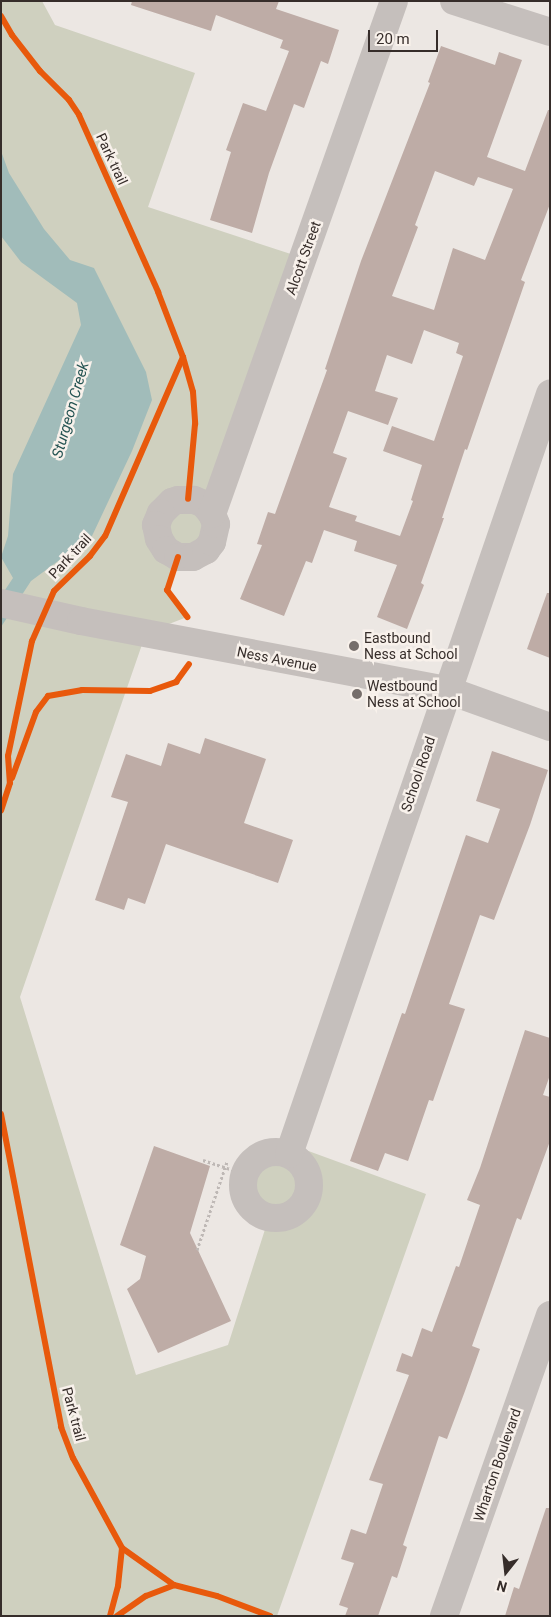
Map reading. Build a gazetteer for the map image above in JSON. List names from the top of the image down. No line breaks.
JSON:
{"streets":{"street":["Alcott Street","Ness Avenue","School Road","Wharton Boulevard"],"cycle path":["Park trail"]},"crossings":[["Ness Avenue","School Road"]],"water":["Sturgeon Creek"],"places":["Eastbound Ness at School","Westbound Ness at School"],"scale_bar":"20 m","north":"bottom"}
